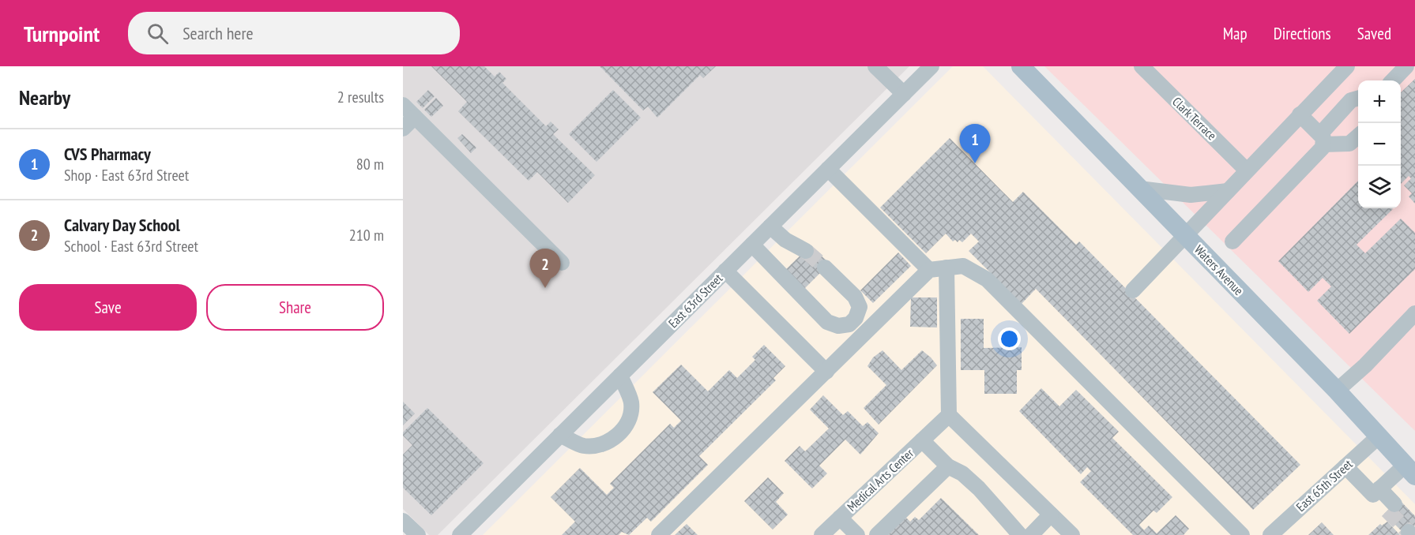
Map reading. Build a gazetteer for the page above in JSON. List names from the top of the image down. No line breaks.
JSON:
{"streets":{"main road":["Waters Avenue"],"street":["Clark Terrace","East 63rd Street","Medical Arts Center","East 65th Street"]},"crossings":[["Waters Avenue","East 65th Street"]],"page":{"header":"Turnpoint","search":"Search here","nav":["Map","Directions","Saved"],"heading":["Nearby","2 results"],"map_buttons":["+","−"],"pins":["1","2"],"list":[{"mark":"1","name":"CVS Pharmacy","note":"Shop · East 63rd Street","value":"80 m"},{"mark":"2","name":"Calvary Day School","note":"School · East 63rd Street","value":"210 m"}],"buttons":["Save","Share"]}}
